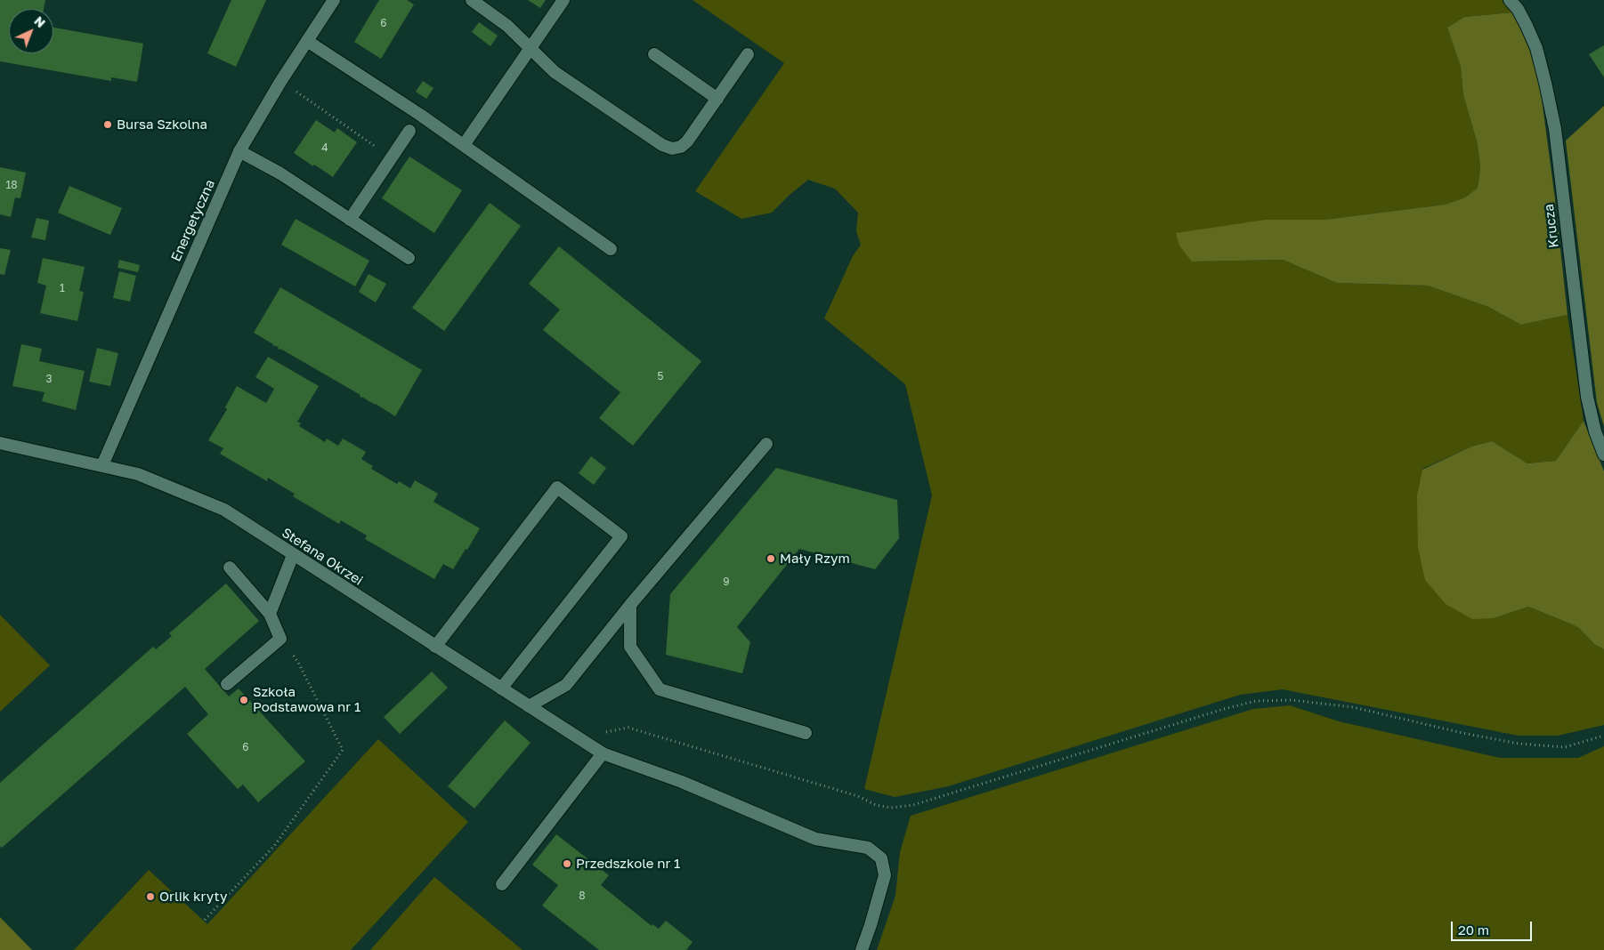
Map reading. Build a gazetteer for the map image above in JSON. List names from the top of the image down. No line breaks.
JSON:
{"streets":{"street":["Energetyczna","Krucza","Stefana Okrzei"]},"crossings":[["Energetyczna","Stefana Okrzei"]],"places":["Bursa Szkolna","Mały Rzym","Szkoła Podstawowa nr 1","Przedszkole nr 1","Orlik kryty"],"house_numbers":["6","4","18","1","5","3","9","6","8"],"scale_bar":"20 m","north":"top right"}
